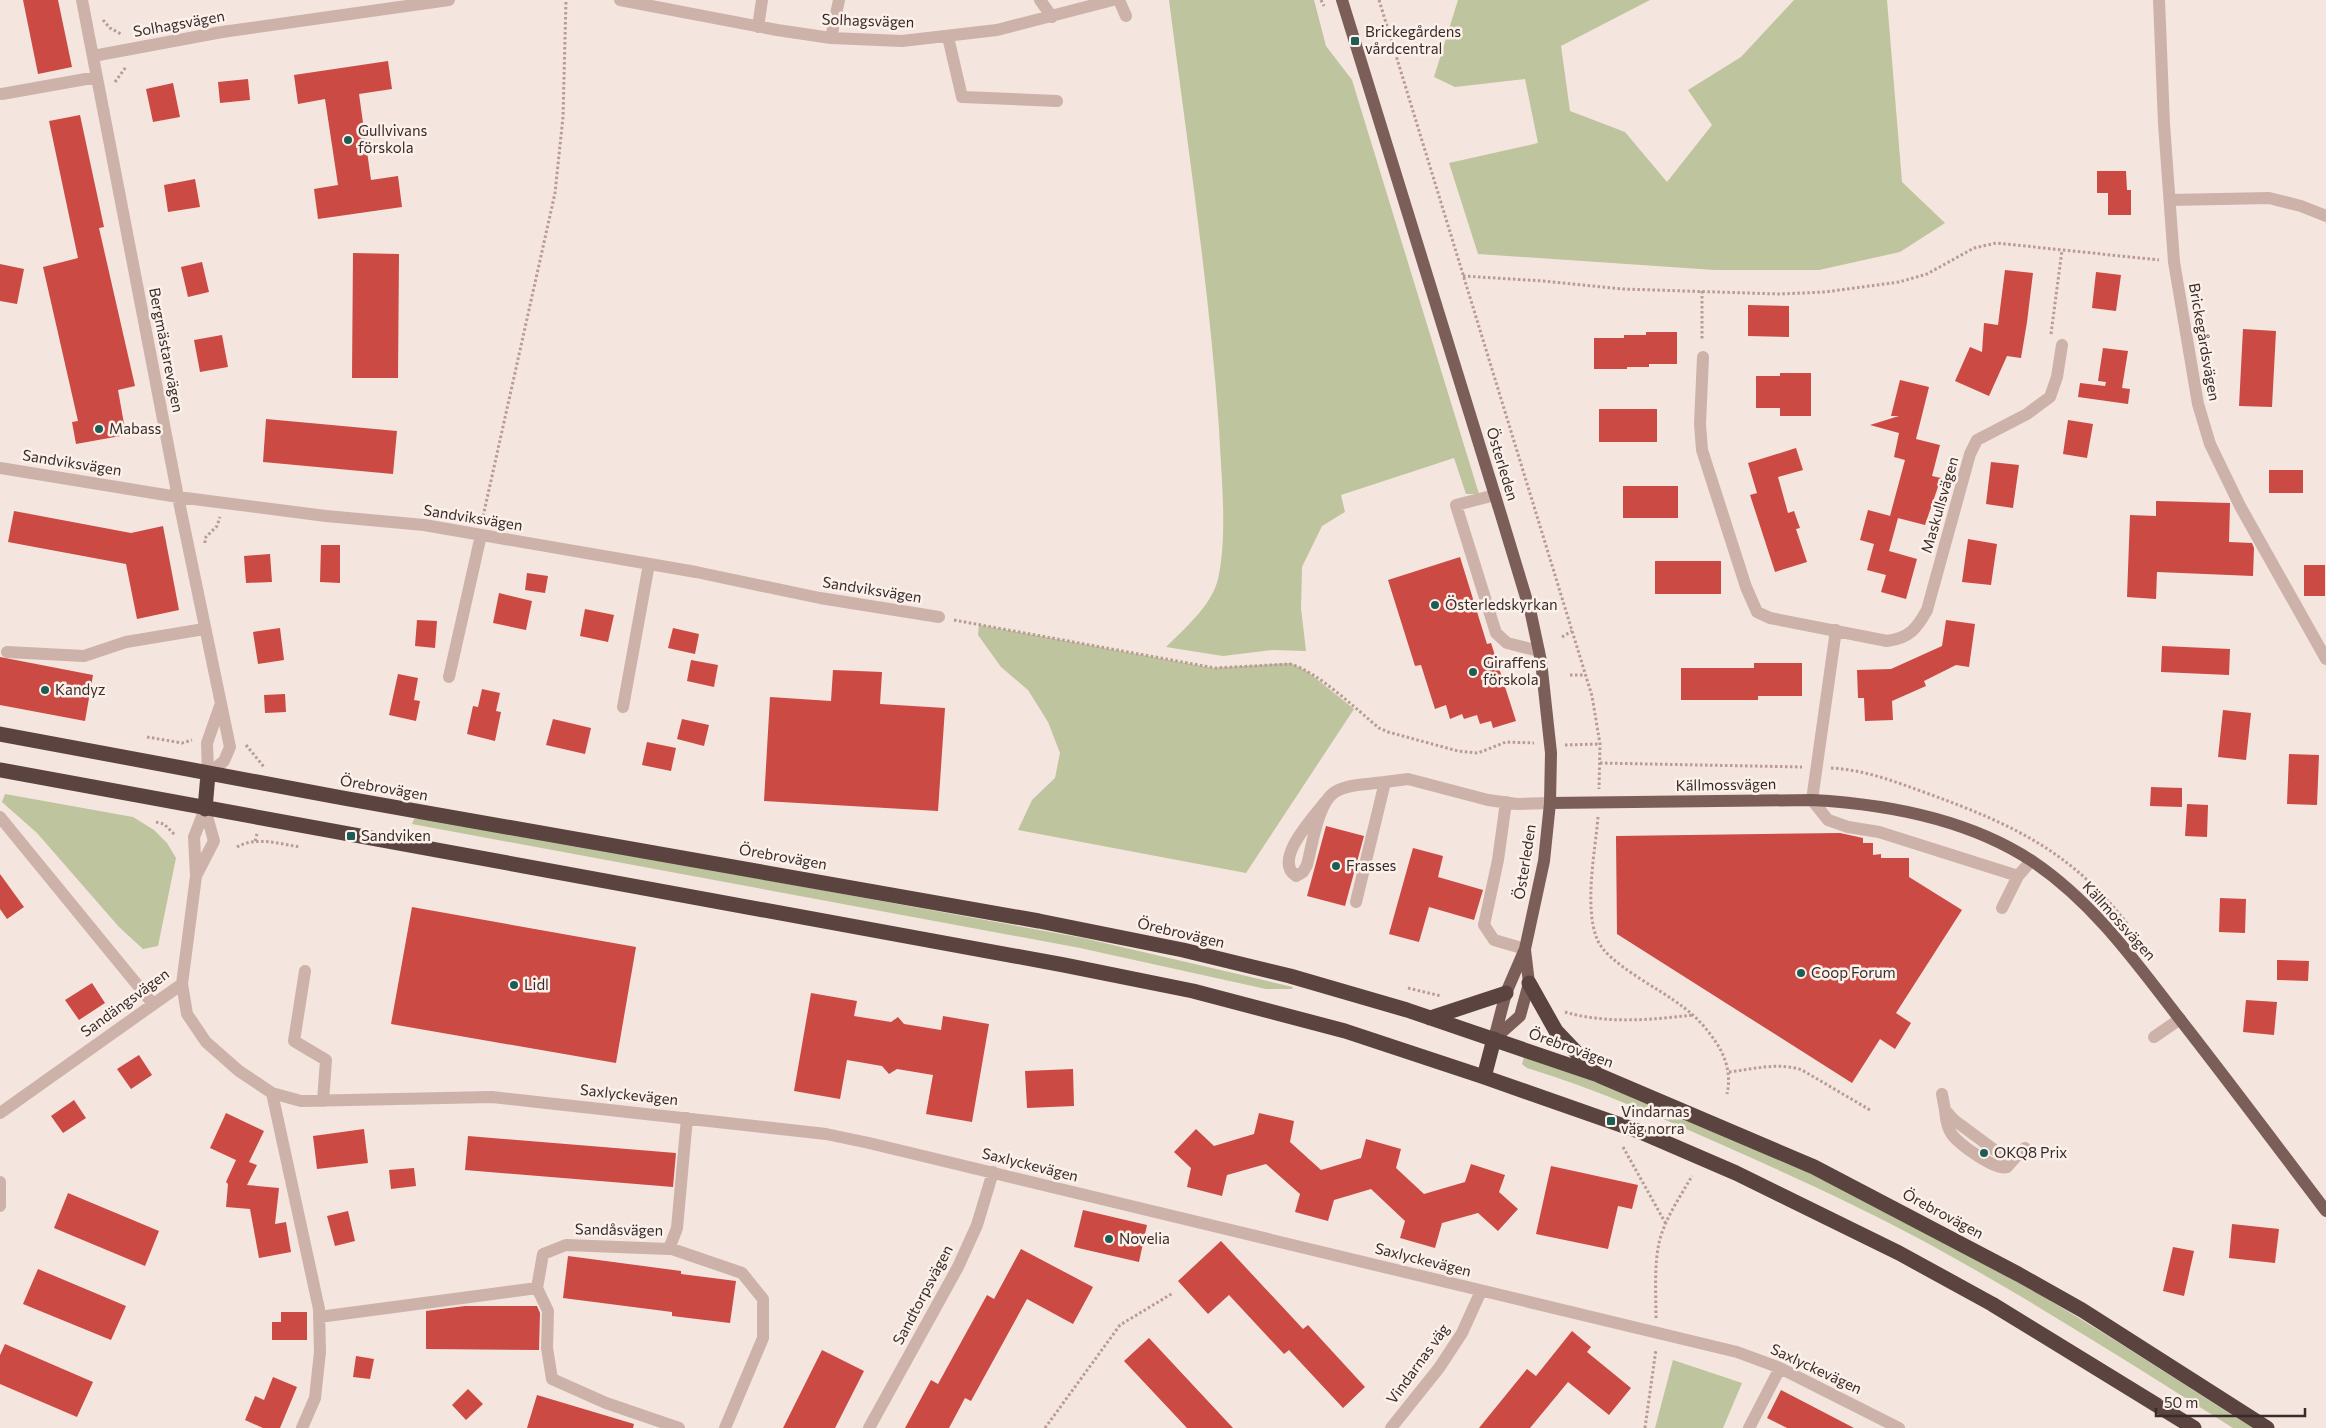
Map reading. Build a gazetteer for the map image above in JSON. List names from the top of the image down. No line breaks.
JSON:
{"streets":{"highway":["Örebrovägen"],"main road":["Österleden","Källmossvägen"],"street":["Solhagsvägen","Brickegårdsvägen","Bergmästarevägen","Sandviksvägen","Maskullsvägen","Sandängsvägen","Saxlyckevägen","Sandåsvägen","Sandtorpsvägen","Vindarnas väg"]},"crossings":[["Solhagsvägen","Bergmästarevägen"],["Bergmästarevägen","Sandviksvägen"],["Bergmästarevägen","Örebrovägen"],["Österleden","Källmossvägen"],["Österleden","Örebrovägen"],["Sandängsvägen","Saxlyckevägen"],["Saxlyckevägen","Sandåsvägen"],["Saxlyckevägen","Sandtorpsvägen"],["Saxlyckevägen","Vindarnas väg"]],"places":{"transit":["Brickegårdens vårdcentral","Sandviken","Vindarnas väg norra"],"other":["Gullvivans förskola","Mabass","Österledskyrkan","Giraffens förskola","Kandyz","Frasses","Coop Forum","Lidl","OKQ8 Prix","Novelia"]},"scale_bar":"50 m"}
